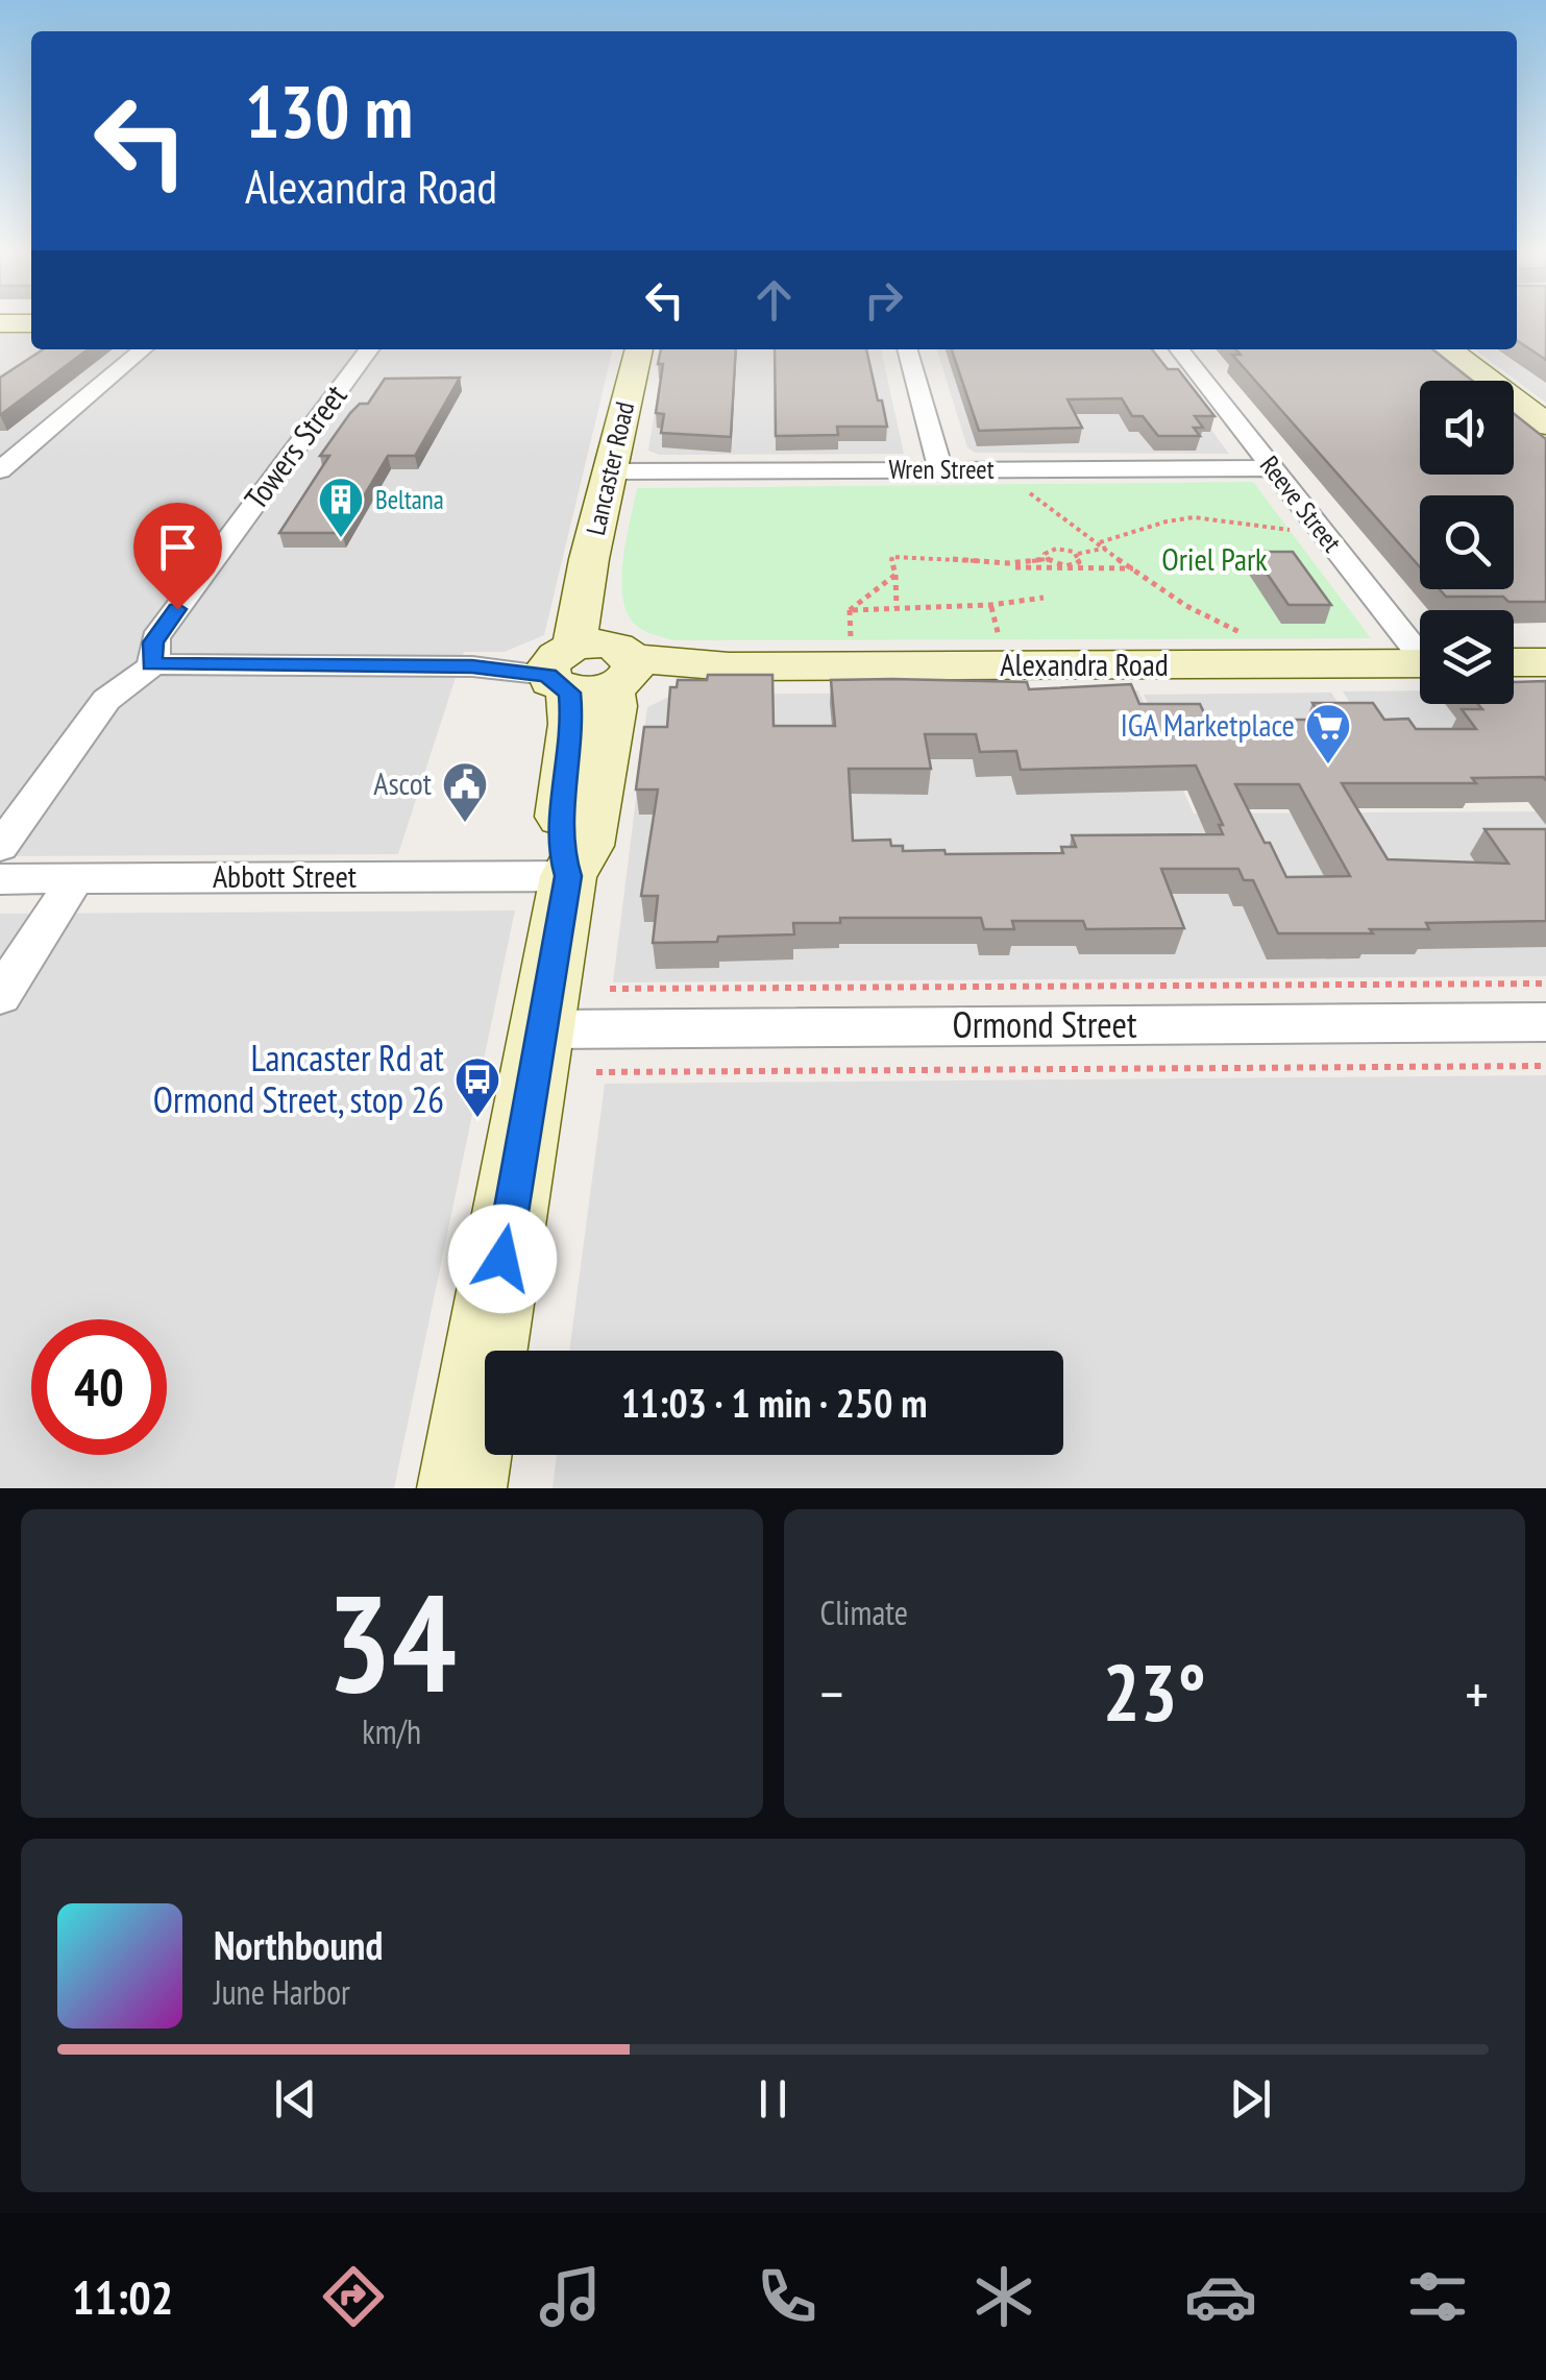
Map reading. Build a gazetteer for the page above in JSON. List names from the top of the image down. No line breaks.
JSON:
{"streets":{"street":["Towers Street","Lancaster Road","Wren Street","Reeve Street","Alexandra Road","Abbott Street","Ormond Street"]},"crossings":[["Towers Street","Alexandra Road"],["Lancaster Road","Wren Street"],["Lancaster Road","Alexandra Road"],["Lancaster Road","Abbott Street"],["Lancaster Road","Ormond Street"],["Wren Street","Reeve Street"]],"parks":["Oriel Park"],"places":{"building":["Beltana"],"supermarket":["IGA Marketplace"],"public building":["Ascot"],"bus stop":["Lancaster Rd at Ormond Street, stop 26"]},"page":{"turn":["130 m","Alexandra Road"],"limit":"40","trip":"11:03 · 1 min · 250 m","tile":[["34","km/h"],"Climate"],"heat":["−","23°","+"],"song":["Northbound","June Harbor"],"tabs":"11:02"}}
